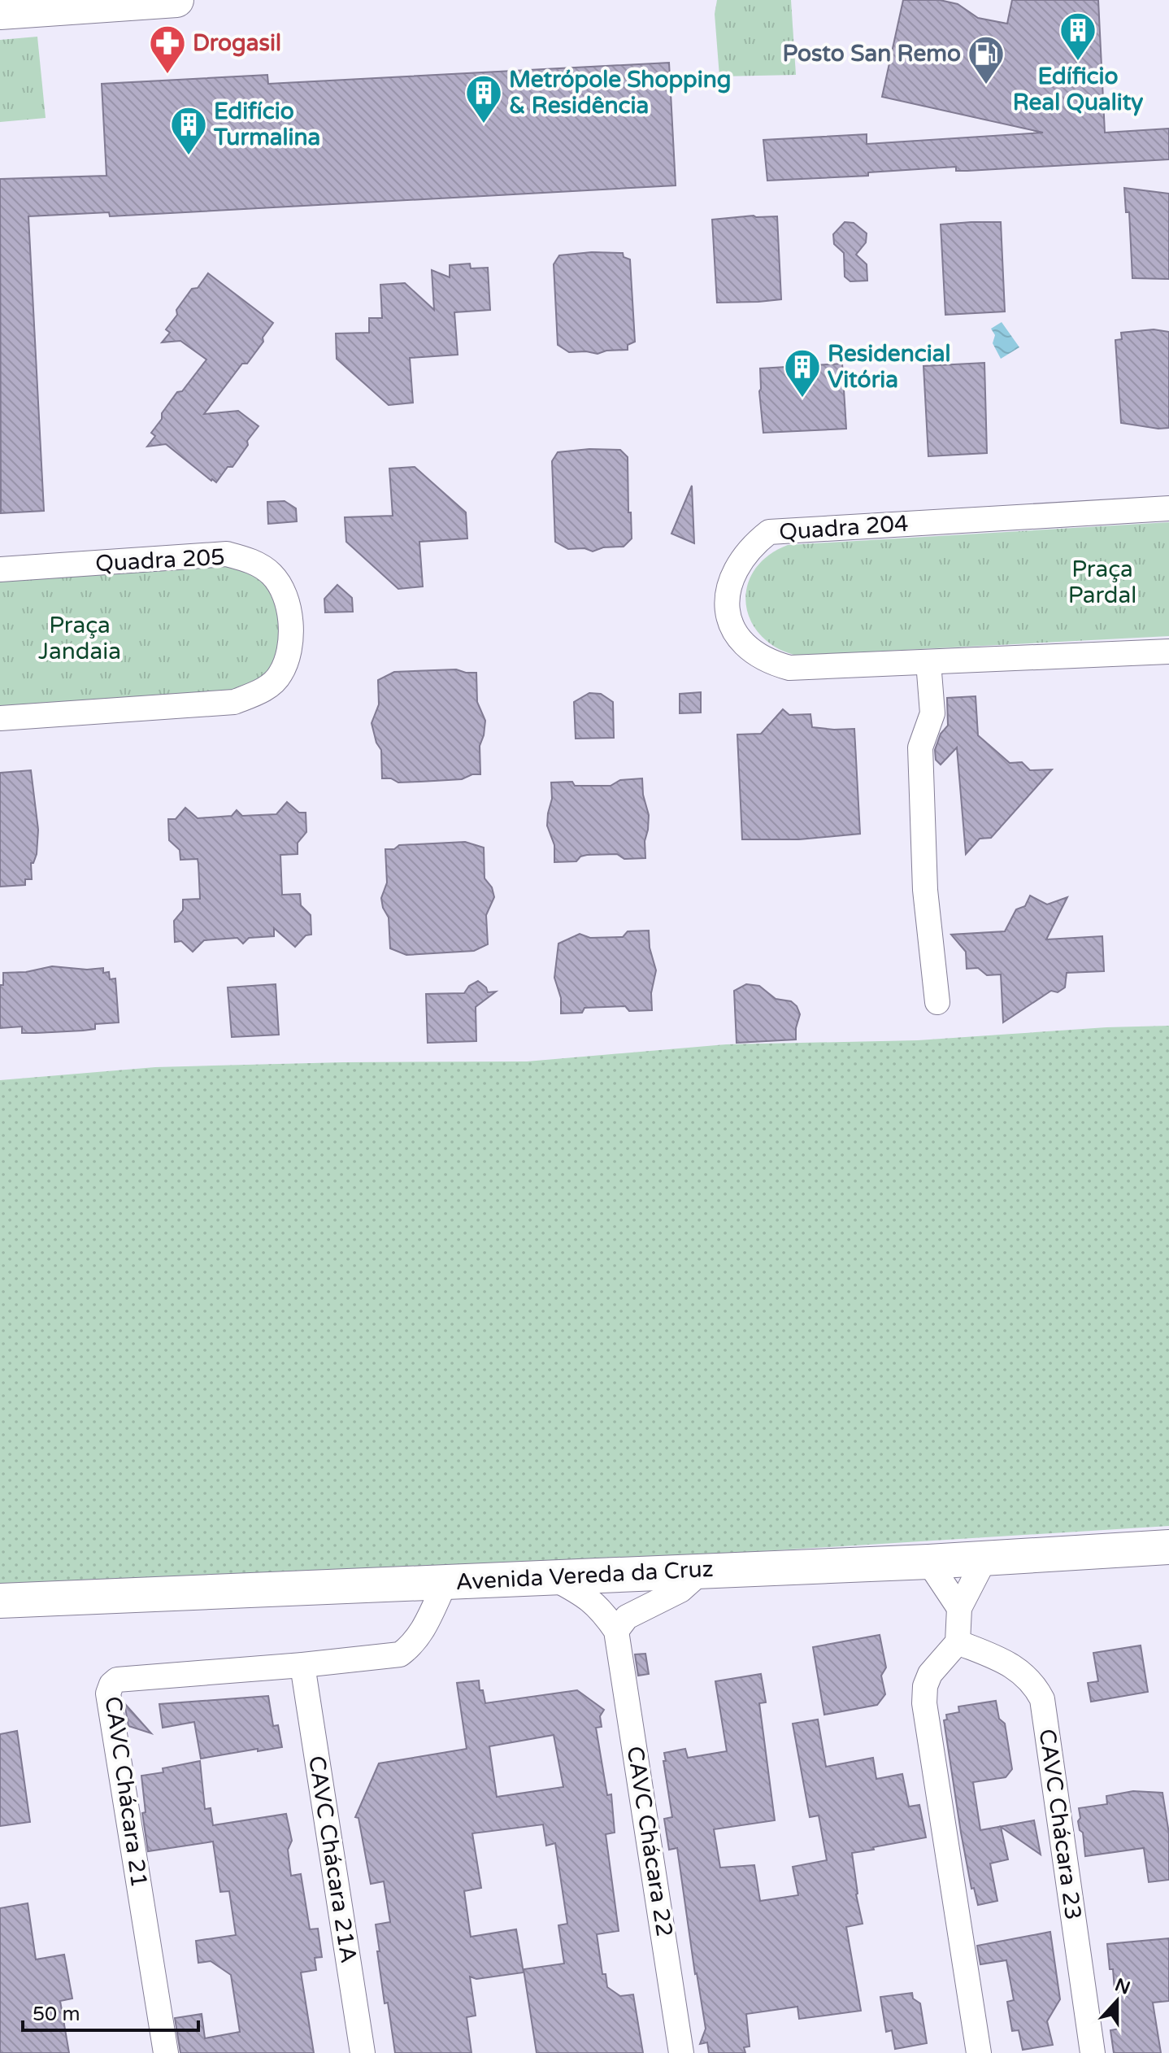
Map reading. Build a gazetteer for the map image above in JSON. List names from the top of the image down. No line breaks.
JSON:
{"streets":{"street":["Quadra 204","Quadra 205","Avenida Vereda da Cruz","CAVC Chácara 21","CAVC Chácara 23","CAVC Chácara 22","CAVC Chácara 21A"]},"crossings":[["Avenida Vereda da Cruz","CAVC Chácara 22"],["CAVC Chácara 21","CAVC Chácara 21A"]],"parks":["Praça Pardal","Praça Jandaia"],"places":{"building":["Edíficio Real Quality","Metrópole Shopping & Residência","Edifício Turmalina","Residencial Vitória"],"pharmacy":["Drogasil"],"fuel station":["Posto San Remo"]},"scale_bar":"50 m","north":"top"}
